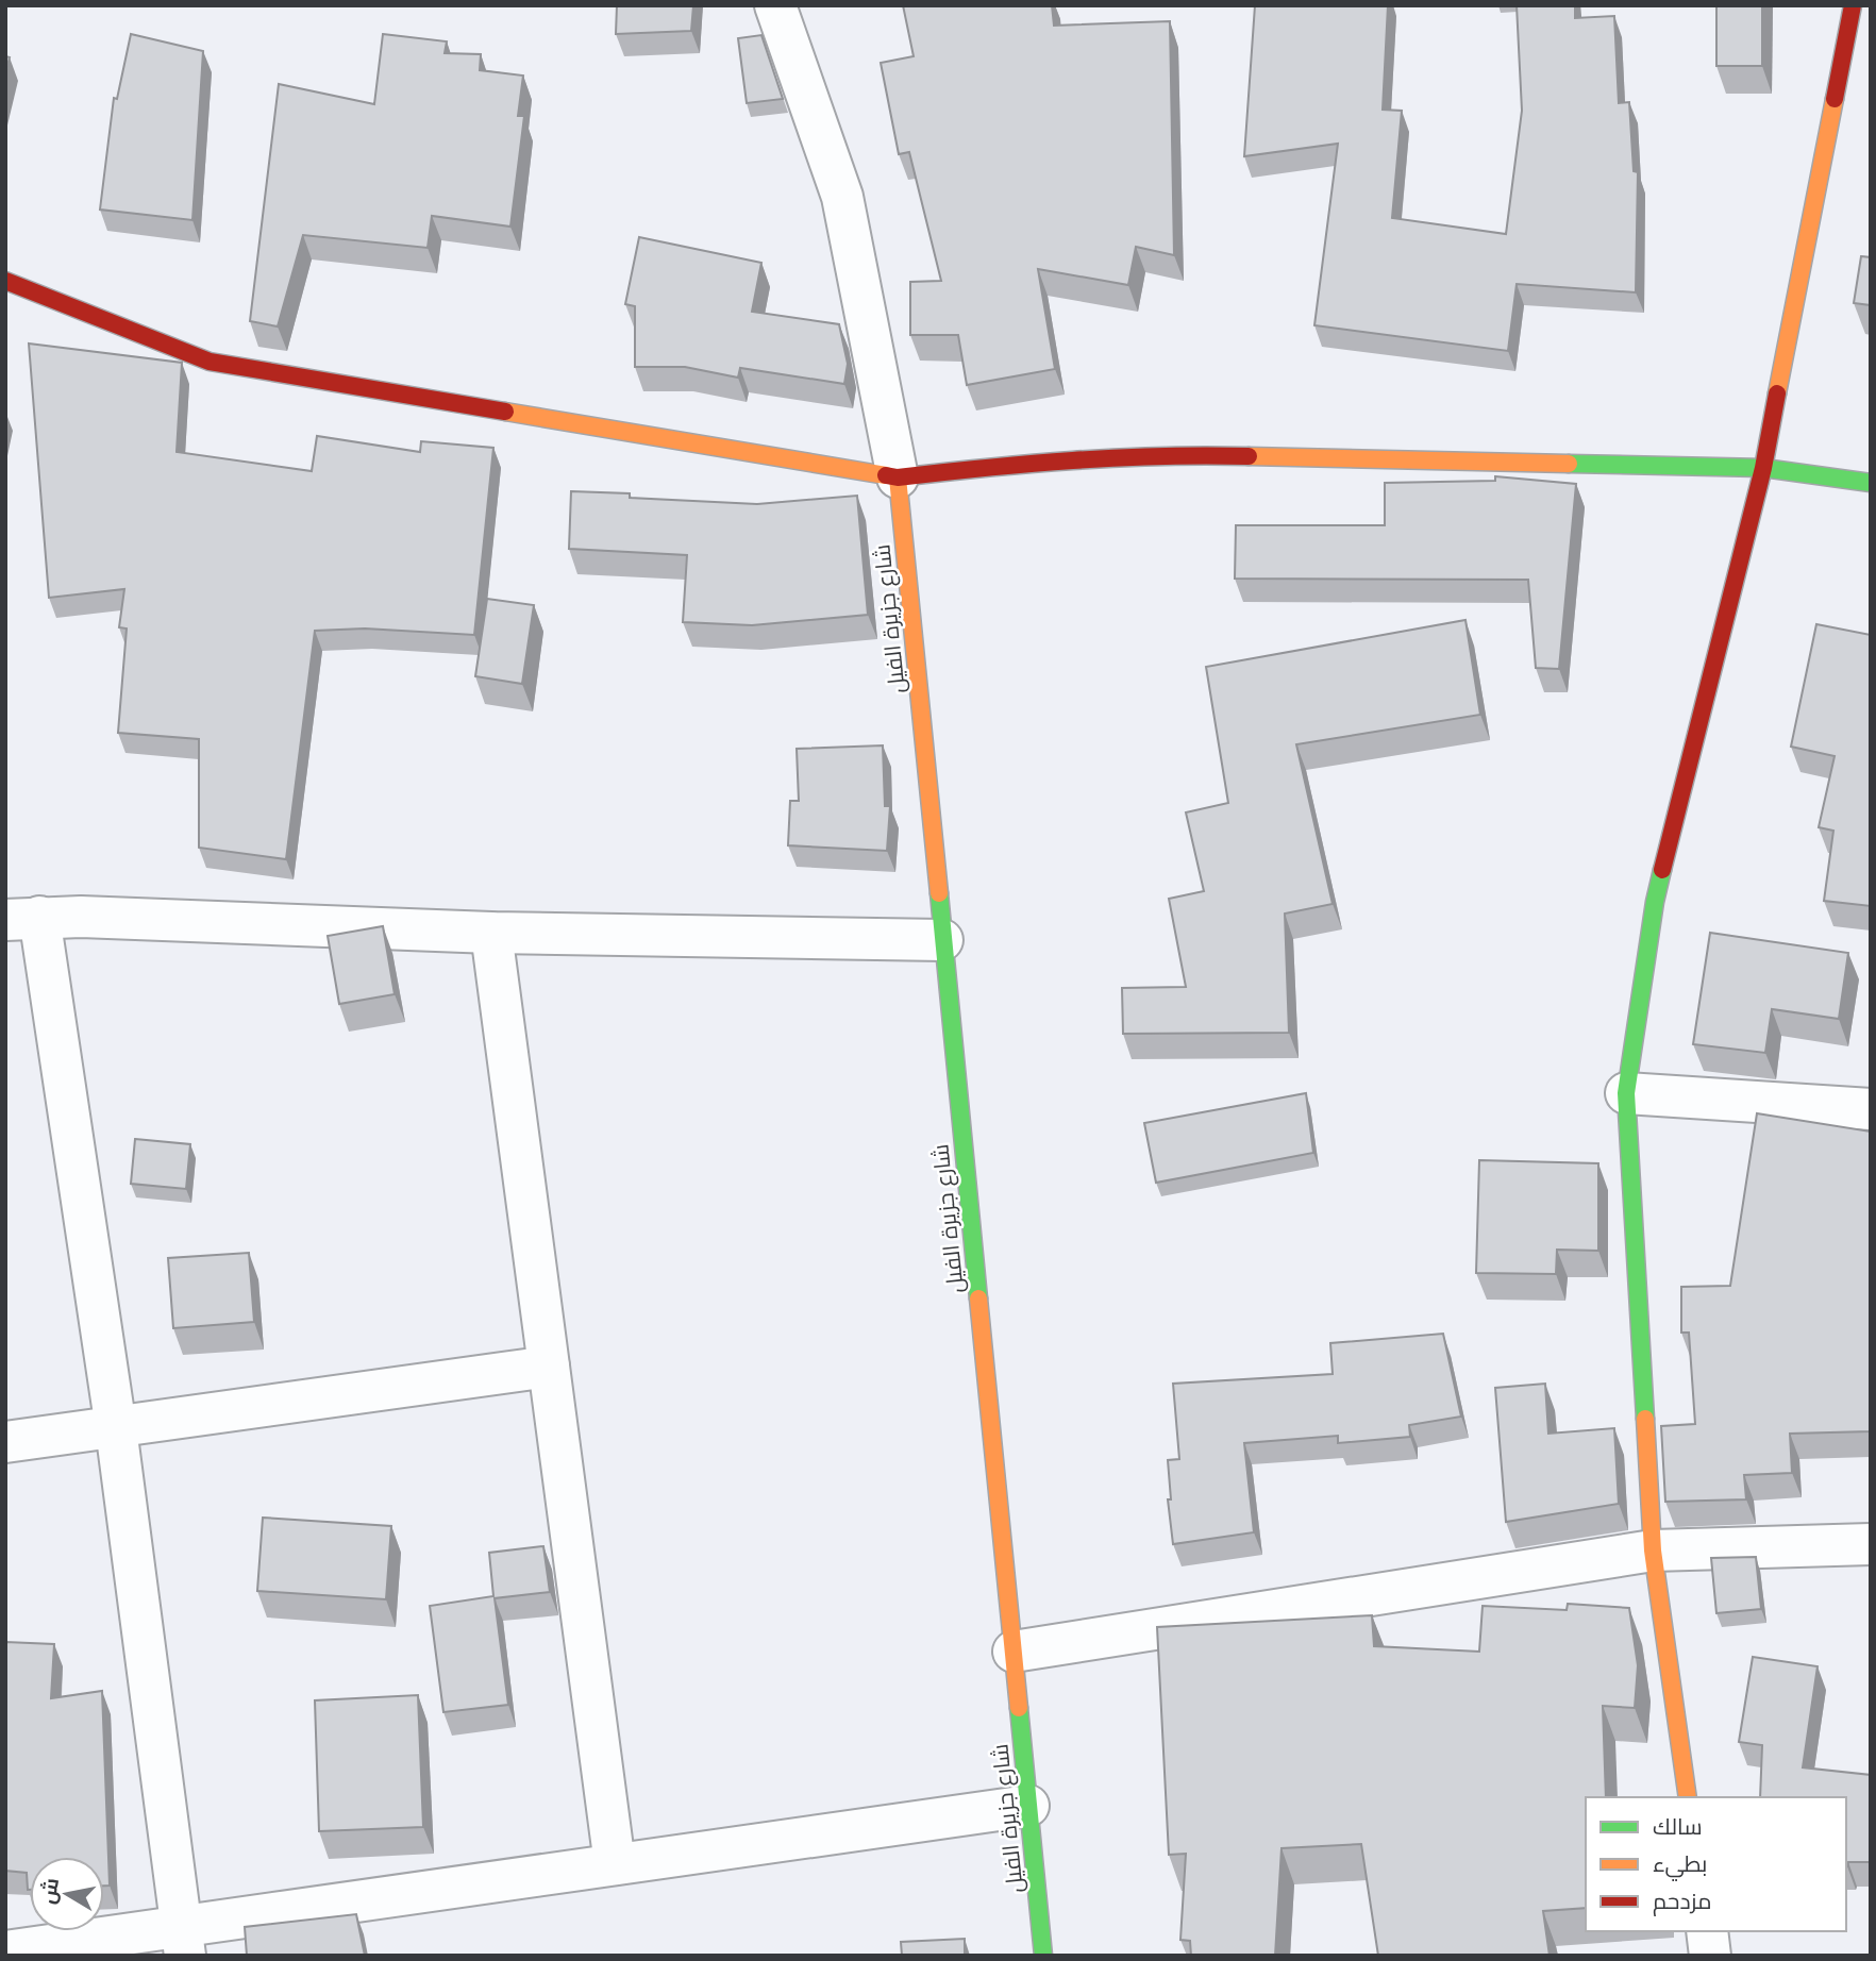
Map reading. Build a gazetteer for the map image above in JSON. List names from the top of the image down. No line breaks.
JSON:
{"streets":{"street":["شارع جزيرة الفيل"]},"legend":["سالك","بطيء","مزدحم"],"north":"left"}
